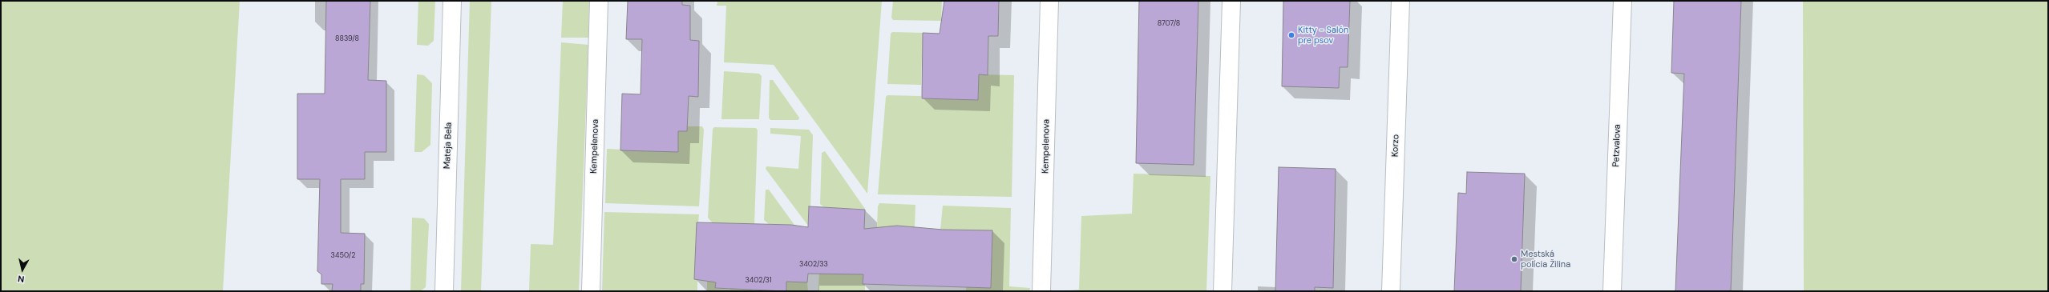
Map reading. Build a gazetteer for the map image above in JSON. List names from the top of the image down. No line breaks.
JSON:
{"streets":{"street":["Mateja Bela","Korzo","Petzvalova","Kempelenova"]},"places":["Kitty - Salón pre psov","Mestská polícia Žilina"],"house_numbers":["8707/8","8839/8","3450/2","3402/33","3402/31"],"north":"bottom"}
